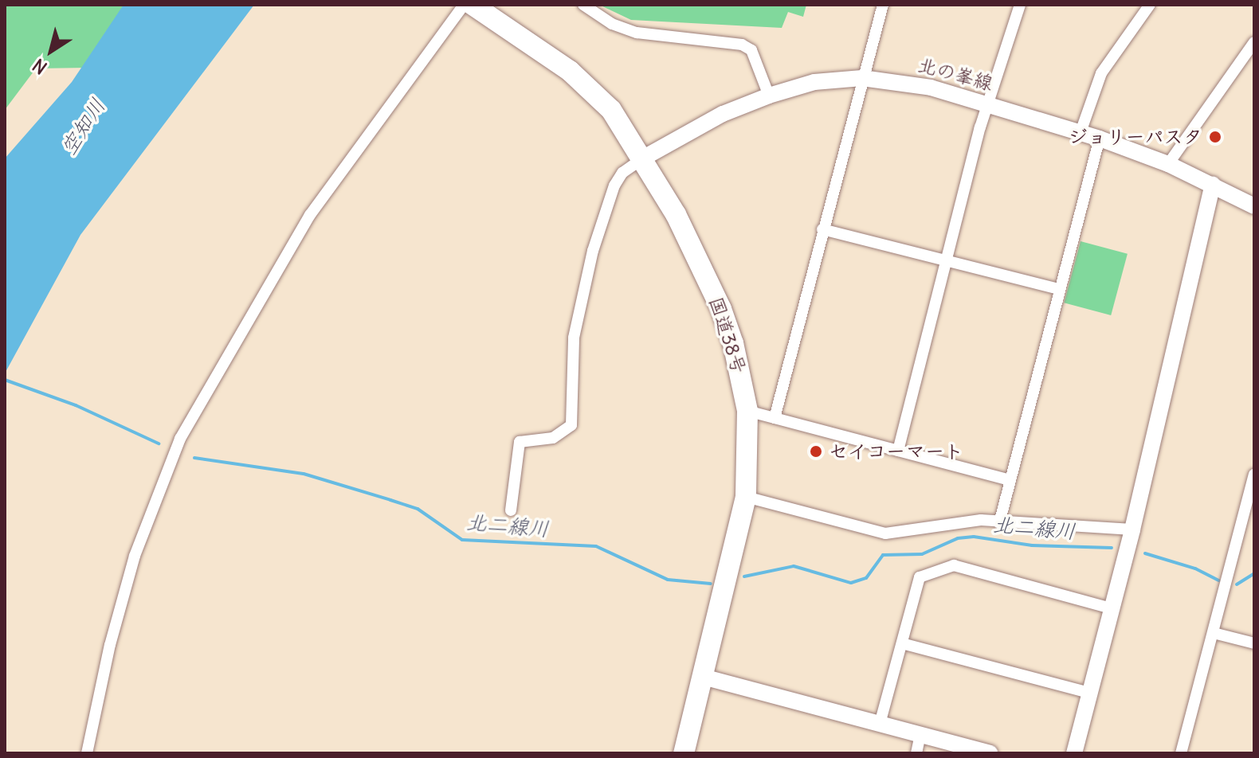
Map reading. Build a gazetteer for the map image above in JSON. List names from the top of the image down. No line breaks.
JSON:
{"streets":{"highway":["国道38号"],"street":["北の峯線"]},"crossings":[["北の峯線","国道38号"]],"water":["空知川","北二線川"],"places":["ジョリーパスタ","セイコーマート"],"north":"bottom left"}
